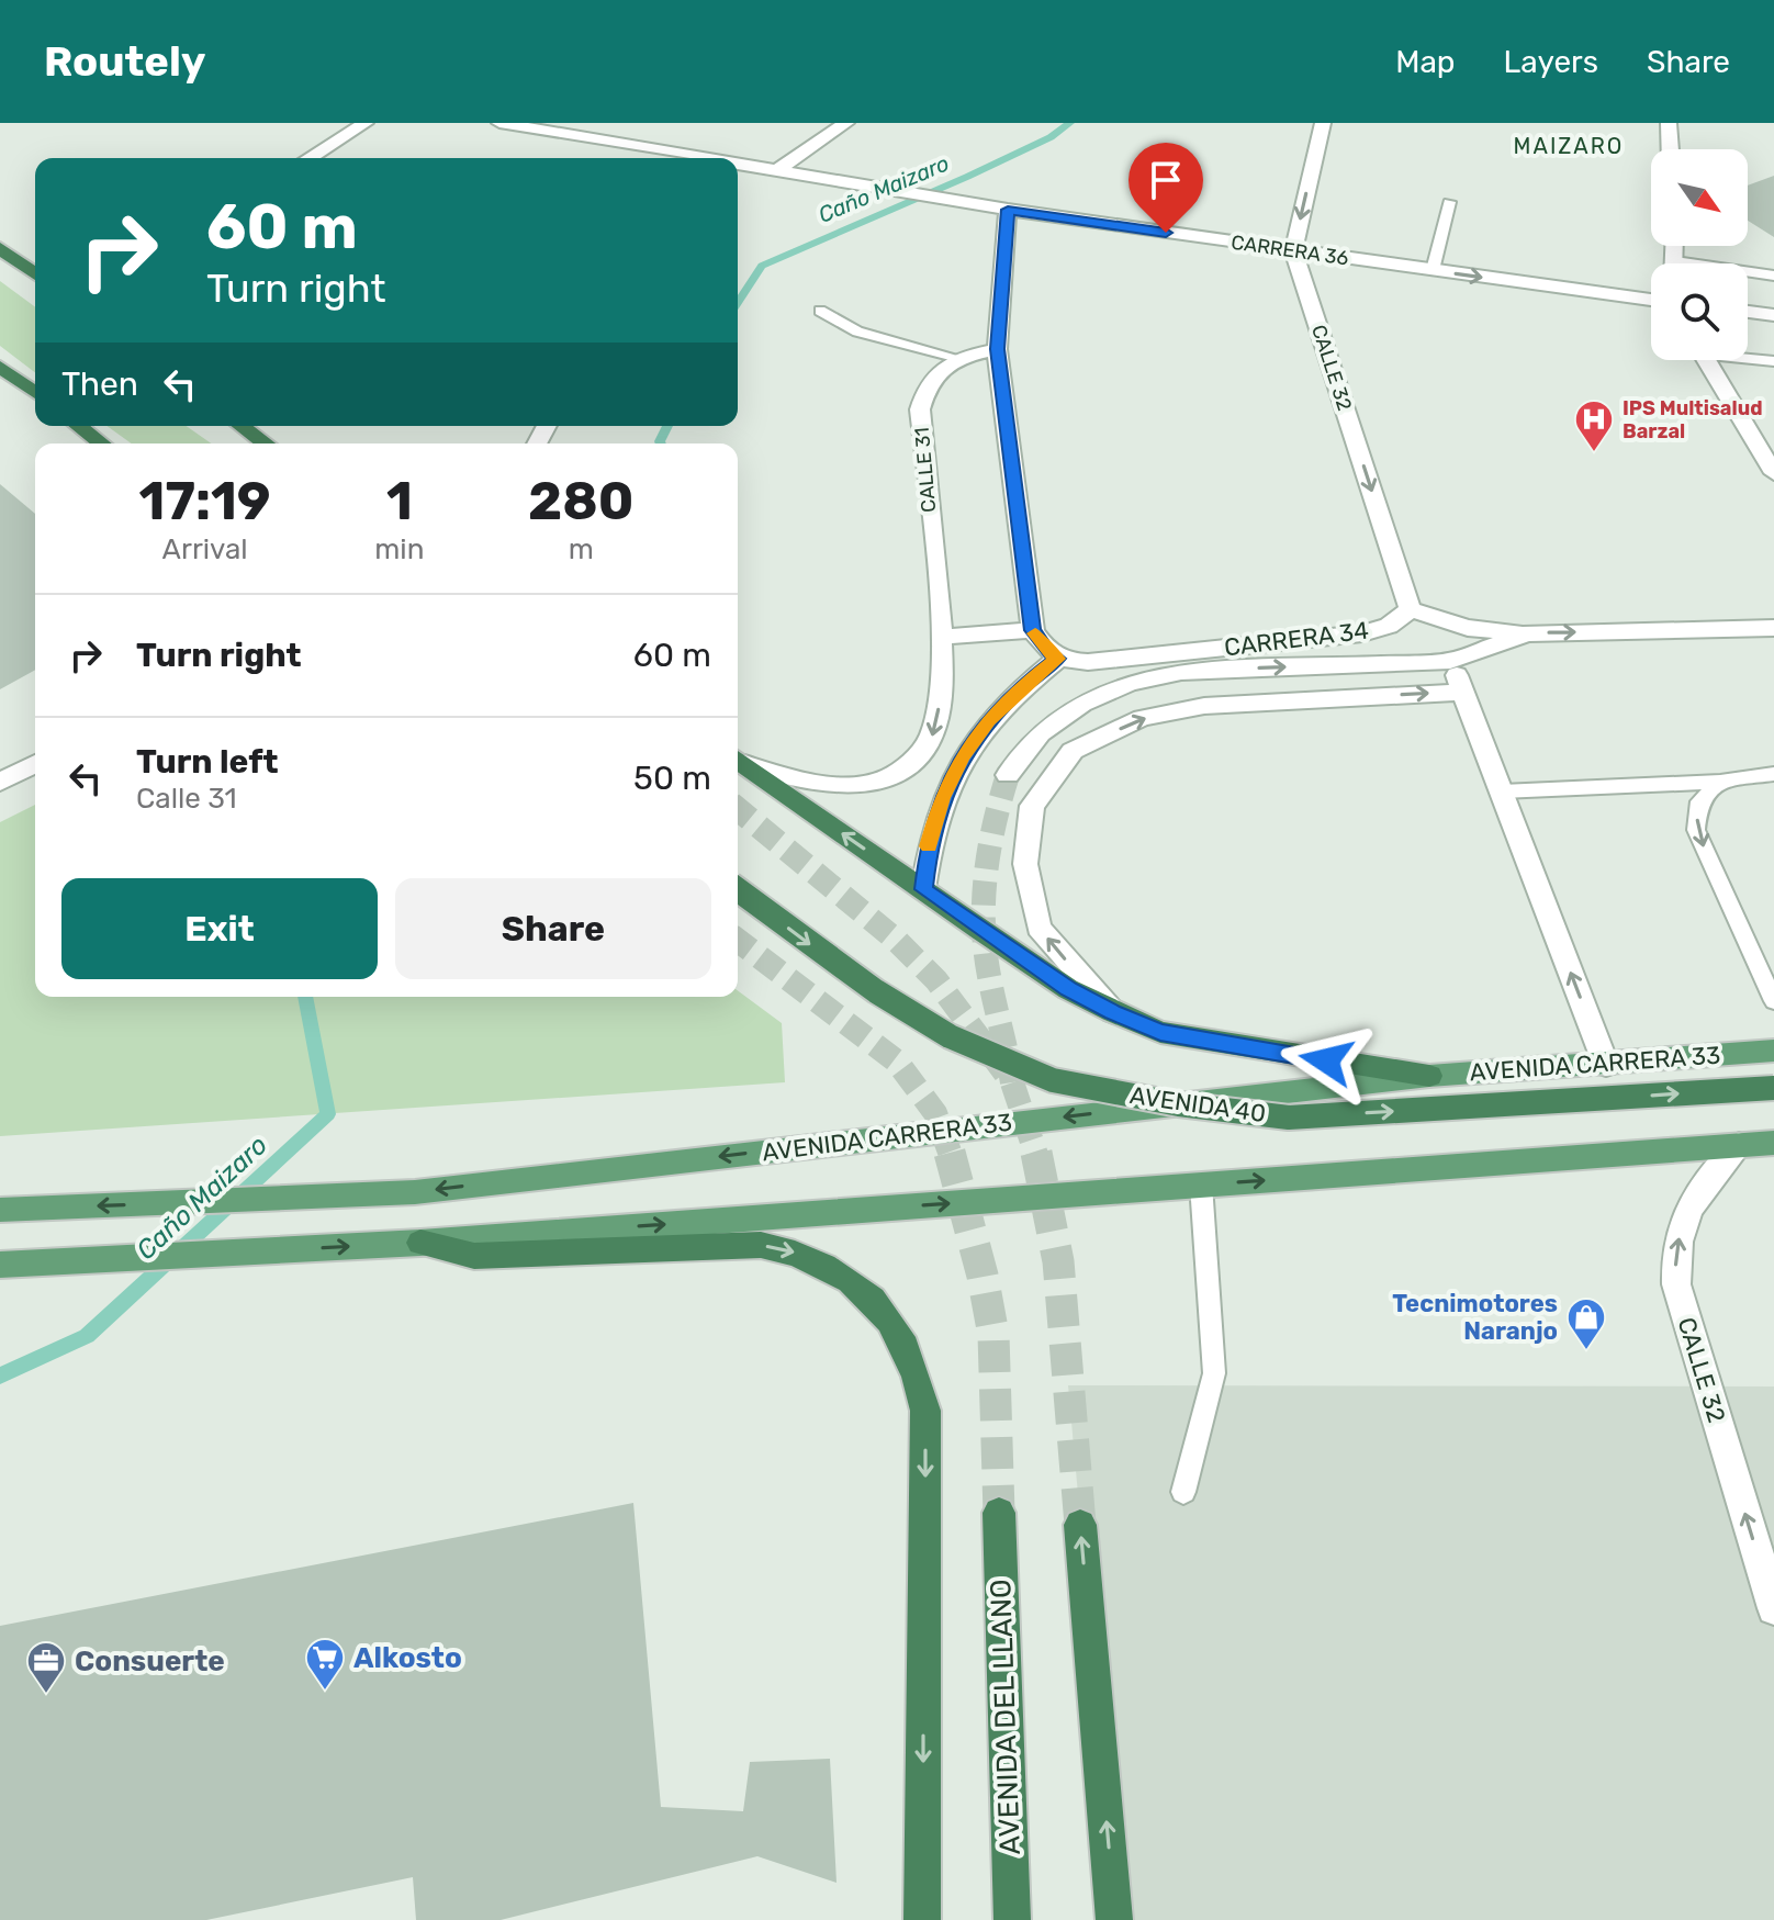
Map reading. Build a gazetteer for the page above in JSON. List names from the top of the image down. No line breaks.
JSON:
{"streets":{"highway":["AVENIDA 40","AVENIDA DEL LLANO"],"main road":["AVENIDA CARRERA 33"],"street":["CARRERA 36","CALLE 32","CALLE 31","CARRERA 34"]},"crossings":[["CARRERA 36","CALLE 32"],["CALLE 32","CARRERA 34"],["AVENIDA CARRERA 33","AVENIDA 40"]],"districts":["MAIZARO"],"water":["Caño Maizaro"],"places":{"hospital":["IPS Multisalud Barzal"],"shop":["Tecnimotores Naranjo"],"supermarket":["Alkosto"],"office":["Consuerte"]},"north":"bottom right","page":{"header":"Routely","nav":["Map","Layers","Share"],"turn":["60 m","Turn right"],"then":"Then","eta":["17:19","Arrival","1","min","280","m"],"list":[{"name":"Turn right","value":"60 m"},{"name":"Turn left","note":"Calle 31","value":"50 m"}],"buttons":["Exit","Share"]}}
